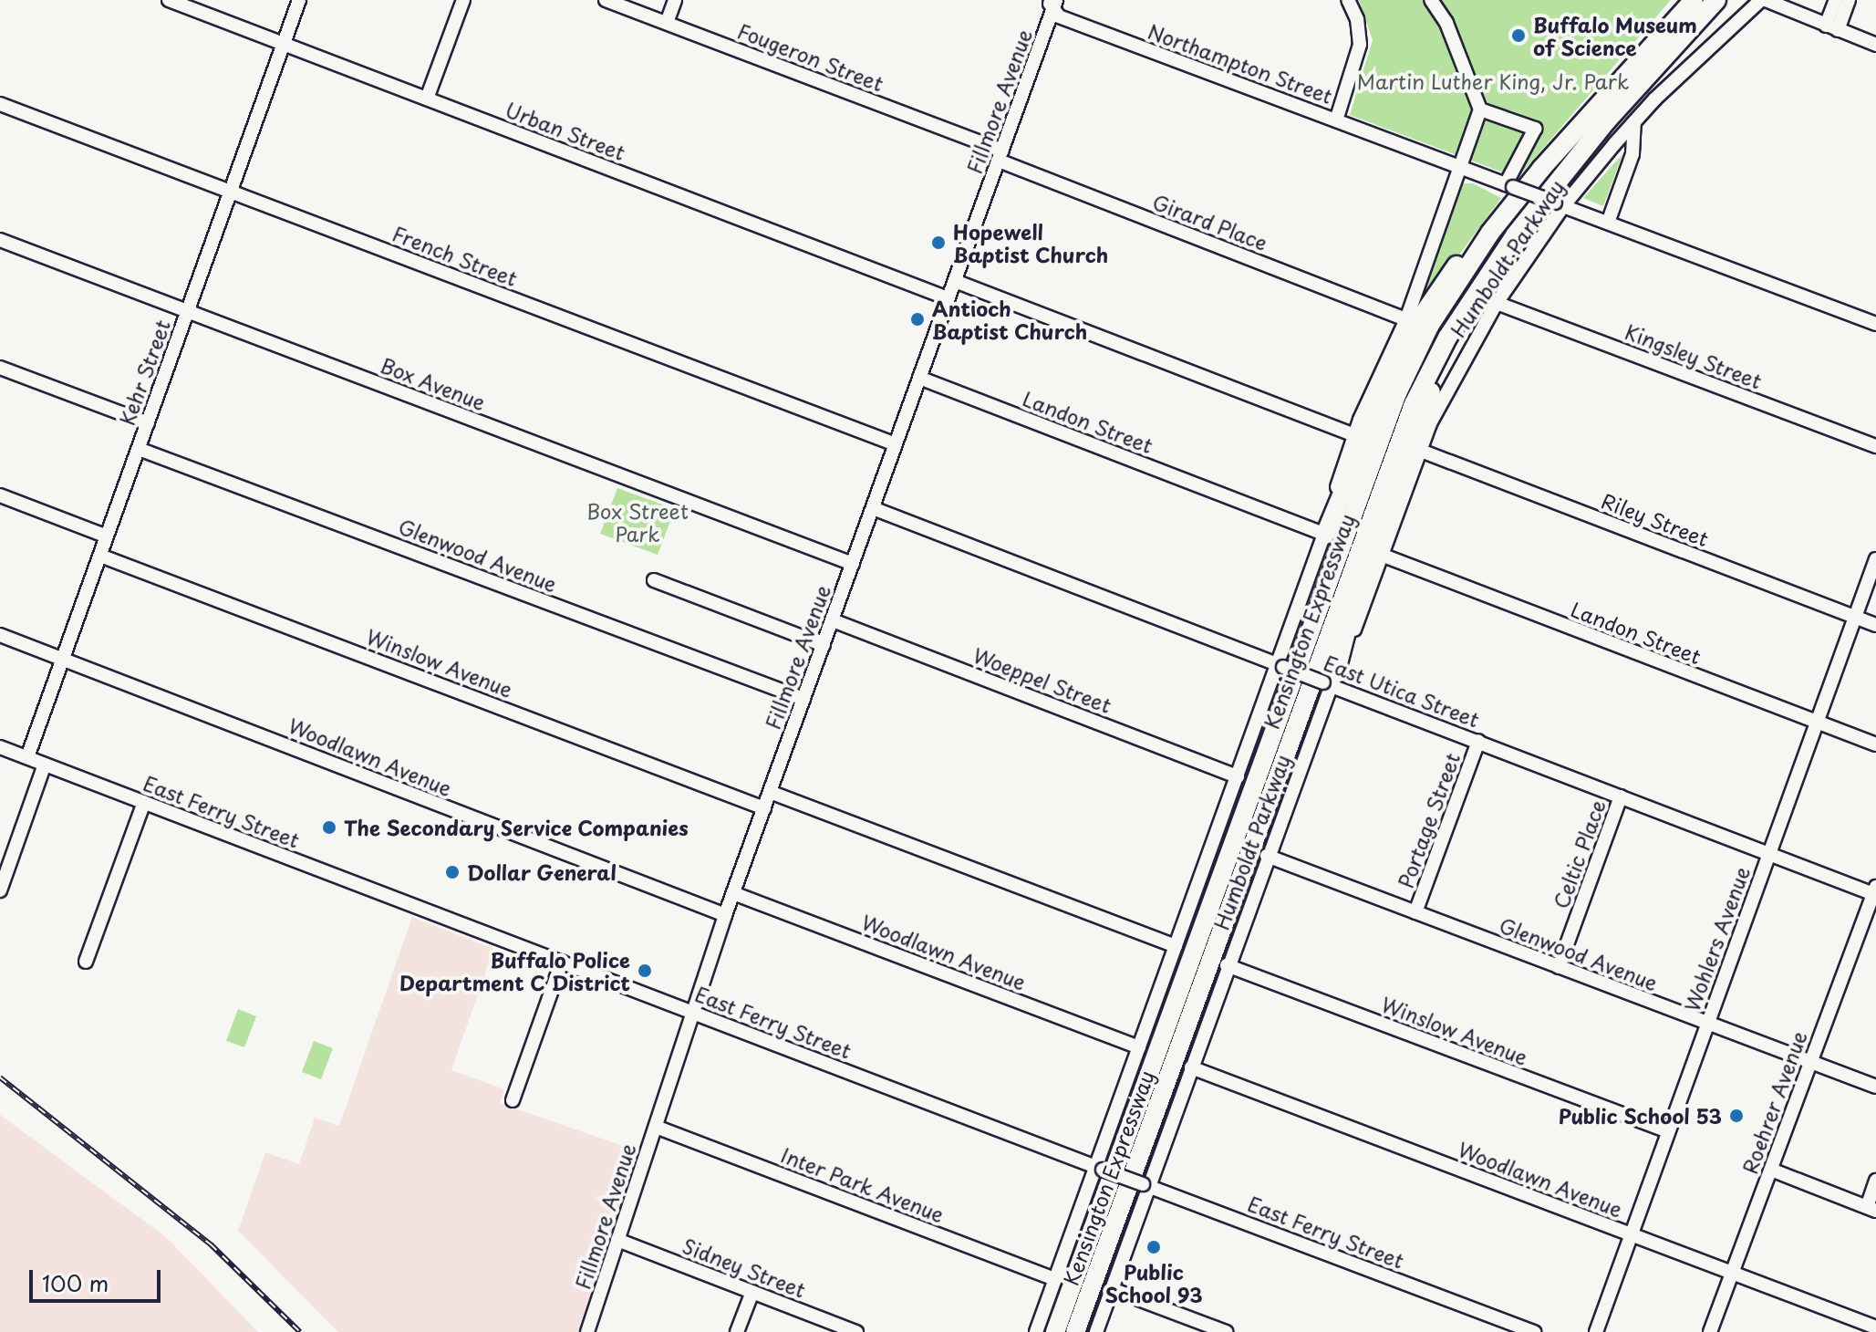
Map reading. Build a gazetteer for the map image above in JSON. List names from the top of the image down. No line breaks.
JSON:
{"streets":{"highway":["Kensington Expressway"],"street":["Fougeron Street","Northampton Street","Fillmore Avenue","Urban Street","Girard Place","French Street","Humboldt Parkway","Kingsley Street","Kehr Street","Box Avenue","Landon Street","Riley Street","Glenwood Avenue","Winslow Avenue","Woeppel Street","East Utica Street","Woodlawn Avenue","East Ferry Street","Portage Street","Celtic Place","Wohlers Avenue","Roehrer Avenue","Inter Park Avenue","Sidney Street"]},"crossings":[["Fougeron Street","Fillmore Avenue"],["Fougeron Street","Girard Place"],["Northampton Street","Fillmore Avenue"],["Northampton Street","Humboldt Parkway"],["Fillmore Avenue","Urban Street"],["Fillmore Avenue","Girard Place"],["Fillmore Avenue","French Street"],["Fillmore Avenue","Box Avenue"],["Fillmore Avenue","Landon Street"],["Fillmore Avenue","Glenwood Avenue"],["Fillmore Avenue","Winslow Avenue"],["Fillmore Avenue","Woeppel Street"],["Fillmore Avenue","East Utica Street"],["Fillmore Avenue","Woodlawn Avenue"],["Fillmore Avenue","East Ferry Street"],["Fillmore Avenue","Inter Park Avenue"],["Fillmore Avenue","Sidney Street"],["Urban Street","Kehr Street"],["Girard Place","Humboldt Parkway"],["French Street","Kehr Street"],["Humboldt Parkway","Kingsley Street"],["Humboldt Parkway","Landon Street"],["Humboldt Parkway","Riley Street"],["Humboldt Parkway","Glenwood Avenue"],["Humboldt Parkway","Winslow Avenue"],["Humboldt Parkway","Woeppel Street"],["Humboldt Parkway","East Utica Street"],["Humboldt Parkway","Woodlawn Avenue"],["Humboldt Parkway","East Ferry Street"],["Humboldt Parkway","Inter Park Avenue"],["Kehr Street","Box Avenue"],["Kehr Street","Glenwood Avenue"],["Kehr Street","Winslow Avenue"],["Kehr Street","Woodlawn Avenue"],["Kehr Street","East Ferry Street"],["Landon Street","Wohlers Avenue"],["Riley Street","Wohlers Avenue"],["Glenwood Avenue","Portage Street"],["Glenwood Avenue","Celtic Place"],["Glenwood Avenue","Wohlers Avenue"],["Glenwood Avenue","Roehrer Avenue"],["Winslow Avenue","Wohlers Avenue"],["East Utica Street","Portage Street"],["East Utica Street","Celtic Place"],["East Utica Street","Wohlers Avenue"],["East Utica Street","Roehrer Avenue"],["Woodlawn Avenue","Wohlers Avenue"],["Woodlawn Avenue","Roehrer Avenue"]],"parks":["Martin Luther King, Jr. Park","Box Street Park"],"places":["Buffalo Museum of Science","Hopewell Baptist Church","Antioch Baptist Church","The Secondary Service Companies","Dollar General","Buffalo Police Department C District","Public School 53","Public School 93"],"scale_bar":"100 m"}
